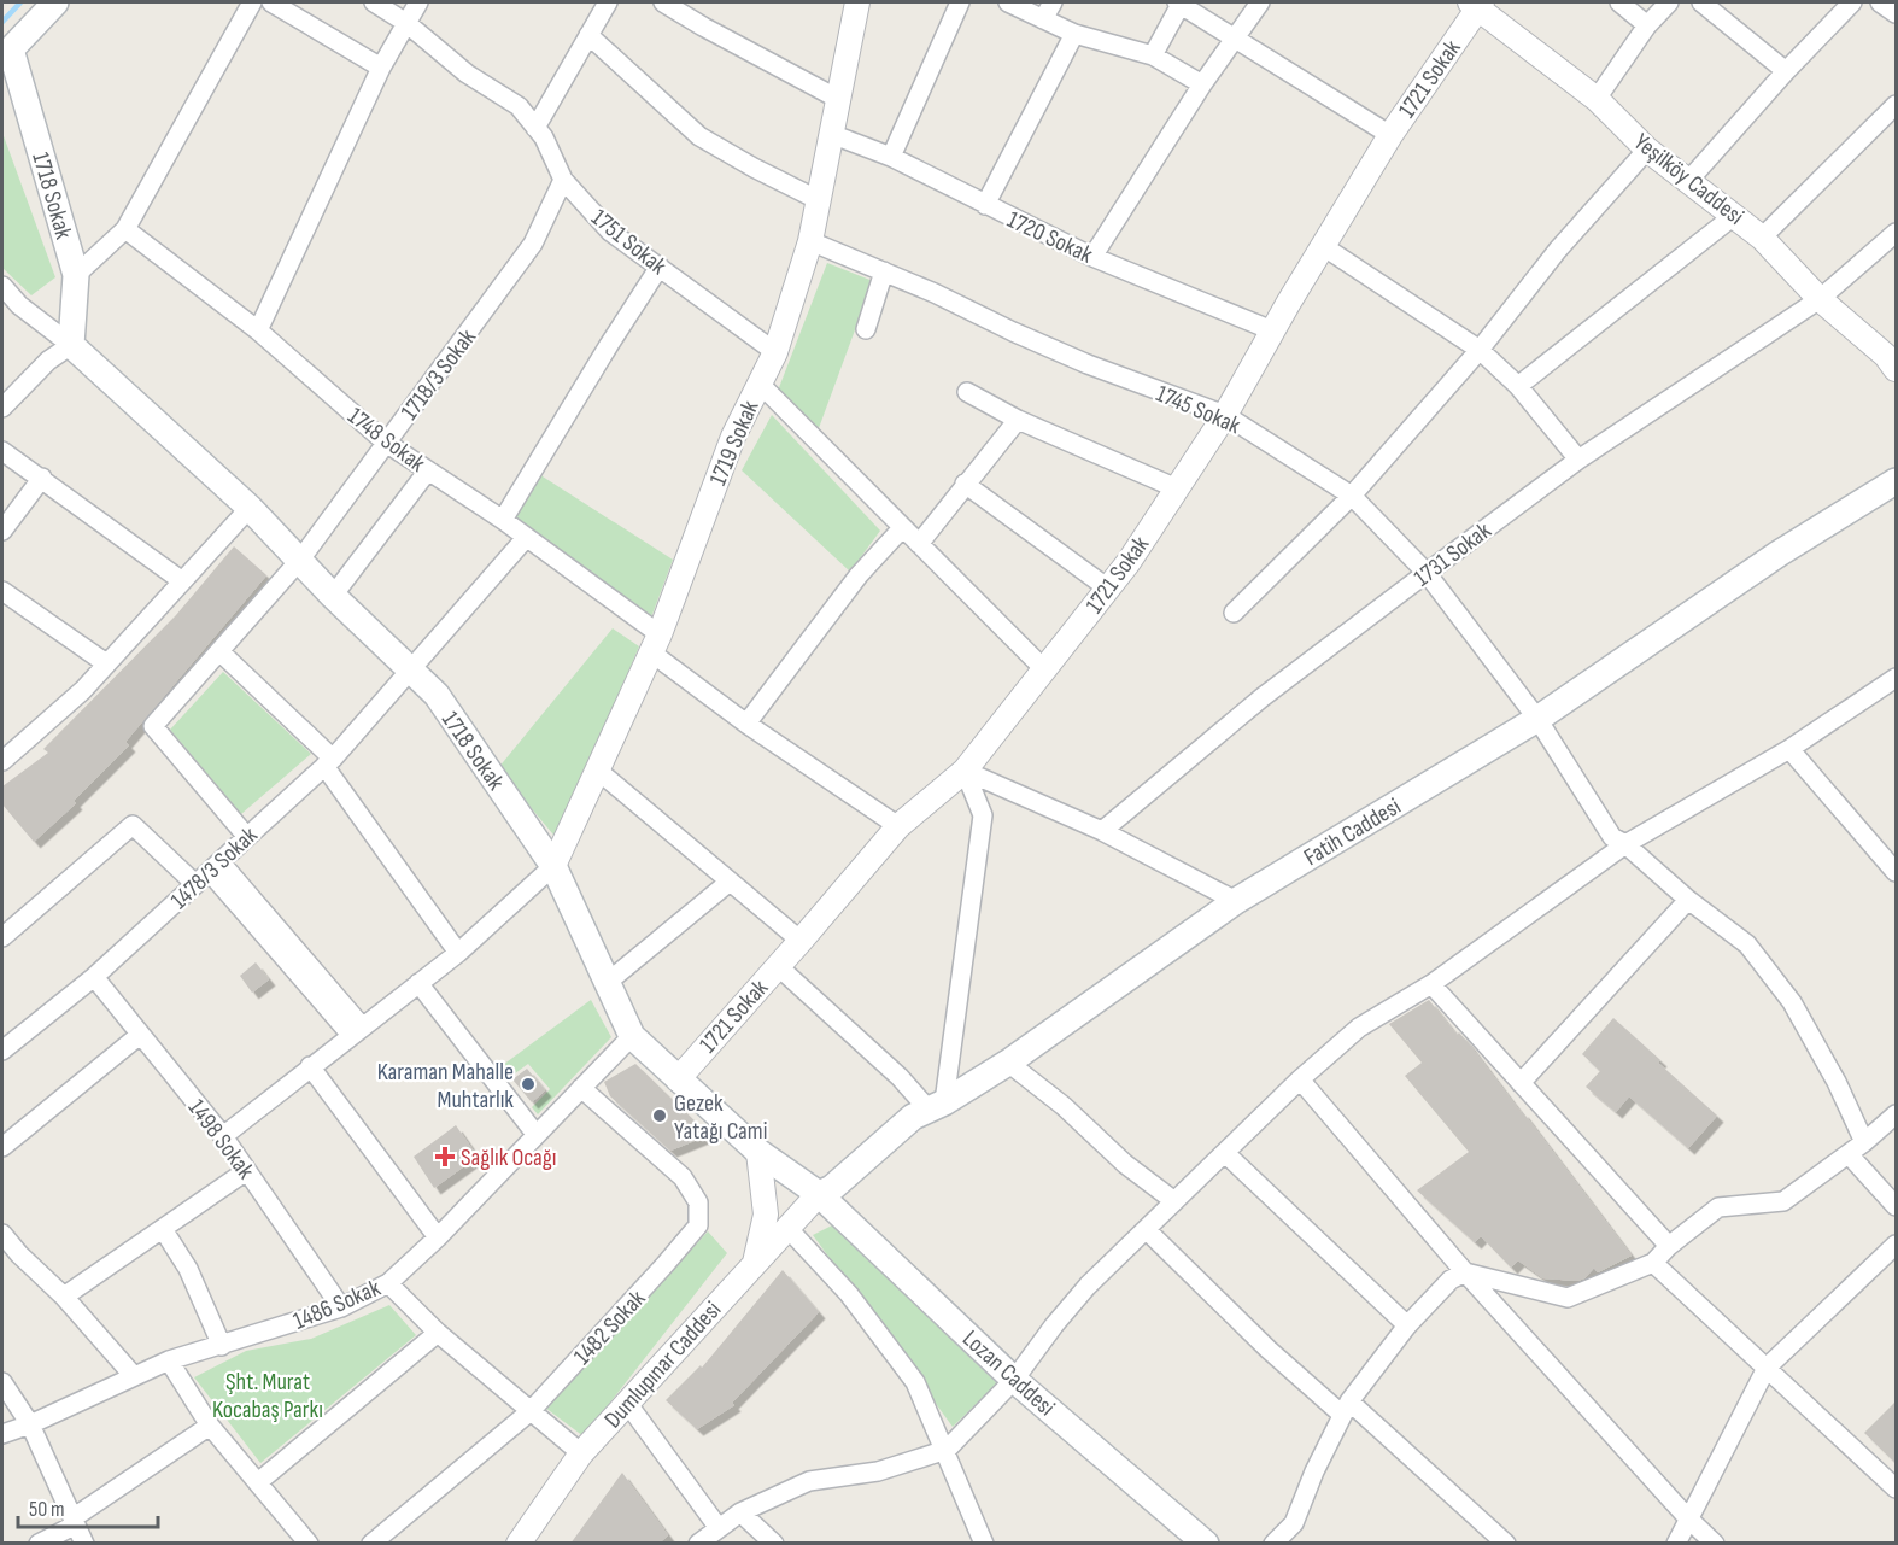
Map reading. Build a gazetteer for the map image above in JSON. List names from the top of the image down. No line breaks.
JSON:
{"streets":{"main road":["1718 Sokak","Fatih Caddesi","Lozan Caddesi"],"street":["1721 Sokak","Yeşilköy Caddesi","1720 Sokak","1751 Sokak","1718/3 Sokak","1745 Sokak","1748 Sokak","1719 Sokak","1731 Sokak","1478/3 Sokak","1498 Sokak","1486 Sokak","1482 Sokak","Dumlupınar Caddesi"]},"crossings":[["1721 Sokak","Yeşilköy Caddesi"],["1721 Sokak","1718 Sokak"],["1721 Sokak","1720 Sokak"],["1721 Sokak","1745 Sokak"],["1721 Sokak","1748 Sokak"],["Yeşilköy Caddesi","1731 Sokak"],["1718 Sokak","1718/3 Sokak"],["1718 Sokak","1719 Sokak"],["1718 Sokak","Fatih Caddesi"],["1718 Sokak","1478/3 Sokak"],["1718 Sokak","1486 Sokak"],["1718 Sokak","Dumlupınar Caddesi"],["1718 Sokak","Lozan Caddesi"],["1720 Sokak","1719 Sokak"],["1751 Sokak","1718/3 Sokak"],["1751 Sokak","1719 Sokak"],["1718/3 Sokak","1748 Sokak"],["1718/3 Sokak","1478/3 Sokak"],["1745 Sokak","1719 Sokak"],["1745 Sokak","1731 Sokak"],["1745 Sokak","Fatih Caddesi"],["1748 Sokak","1719 Sokak"],["1748 Sokak","1478/3 Sokak"],["Fatih Caddesi","Dumlupınar Caddesi"],["Fatih Caddesi","Lozan Caddesi"],["1478/3 Sokak","1498 Sokak"],["1498 Sokak","1486 Sokak"],["1486 Sokak","1482 Sokak"],["Dumlupınar Caddesi","Lozan Caddesi"]],"parks":["Şht. Murat Kocabaş Parkı"],"places":{"other":["Karaman Mahalle Muhtarlık","Gezek Yatağı Cami"],"health":["Sağlık Ocağı"]},"scale_bar":"50 m"}
